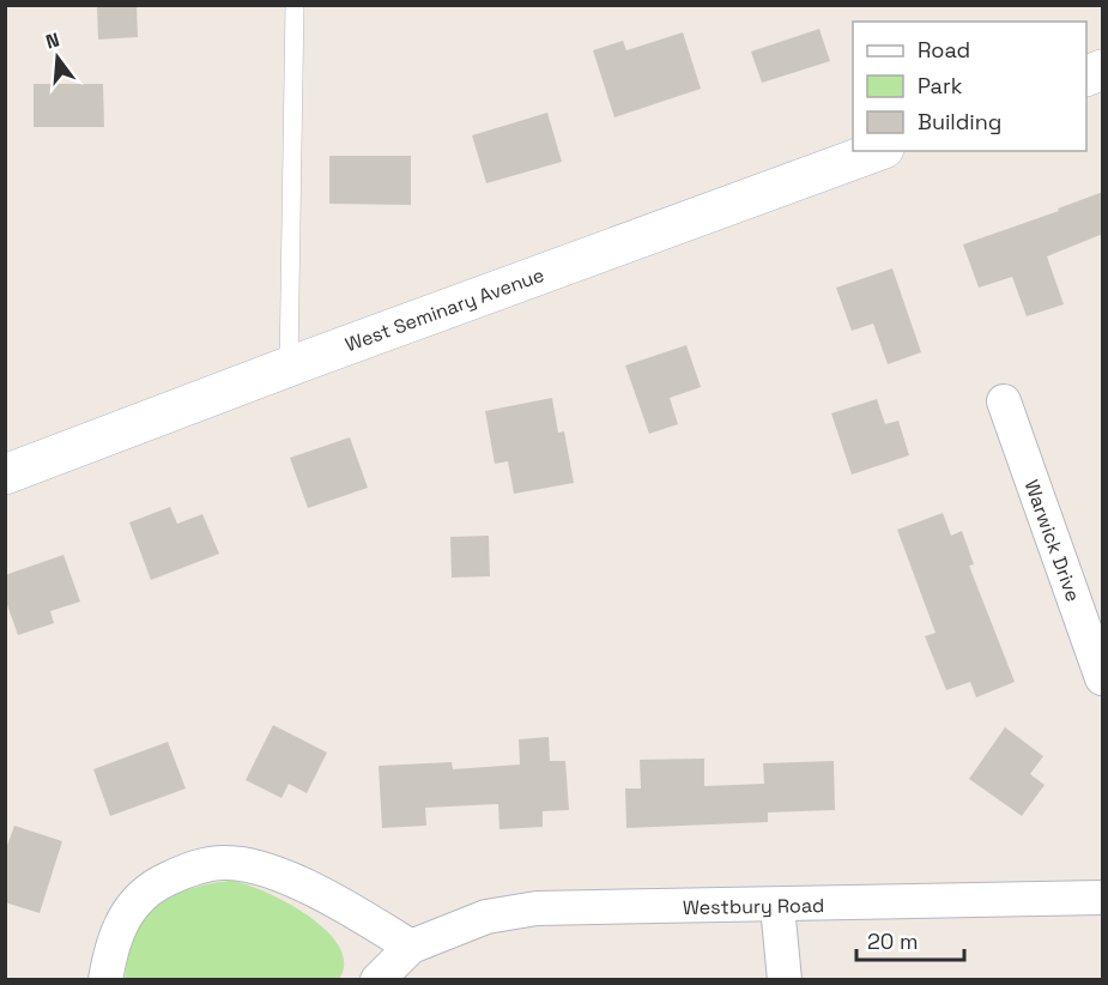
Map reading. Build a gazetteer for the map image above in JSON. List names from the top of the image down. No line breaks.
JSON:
{"streets":{"main road":["West Seminary Avenue"],"street":["Warwick Drive","Westbury Road"]},"legend":["Road","Park","Building"],"scale_bar":"20 m","north":"top"}
